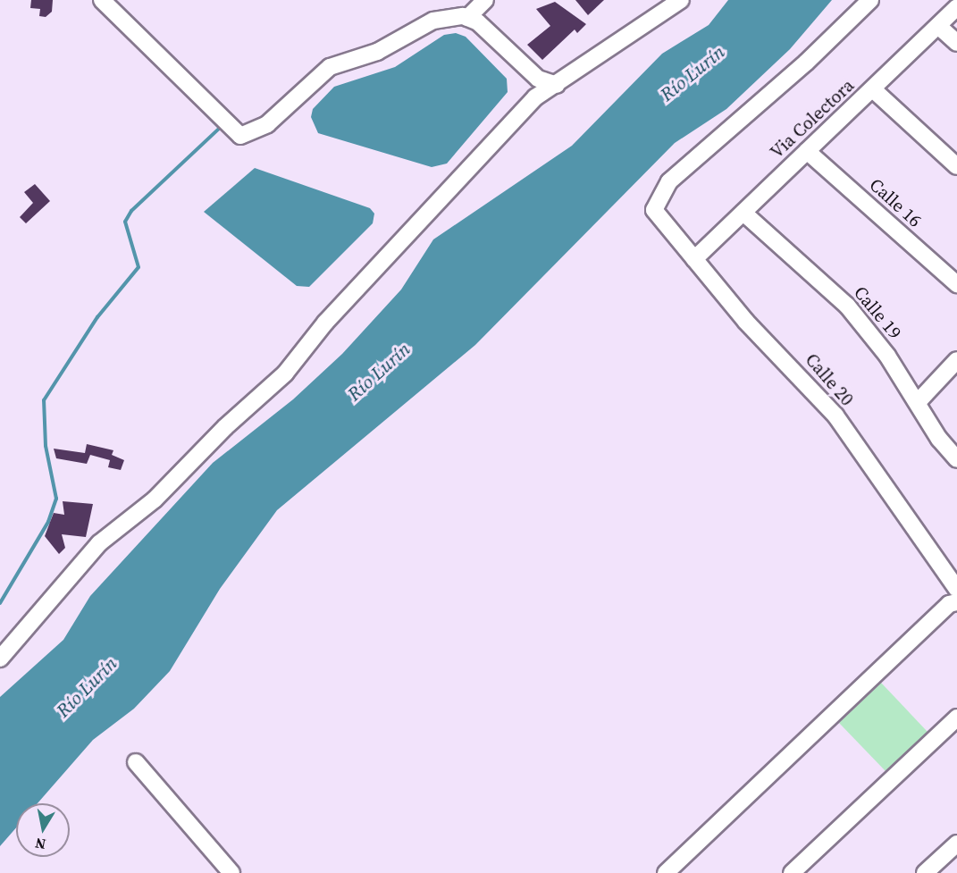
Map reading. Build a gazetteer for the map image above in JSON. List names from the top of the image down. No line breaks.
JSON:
{"streets":{"street":["Via Colectora","Calle 16","Calle 19","Calle 20"]},"crossings":[["Via Colectora","Calle 16"],["Via Colectora","Calle 19"],["Via Colectora","Calle 20"]],"water":["Río Lurín"],"north":"bottom"}
